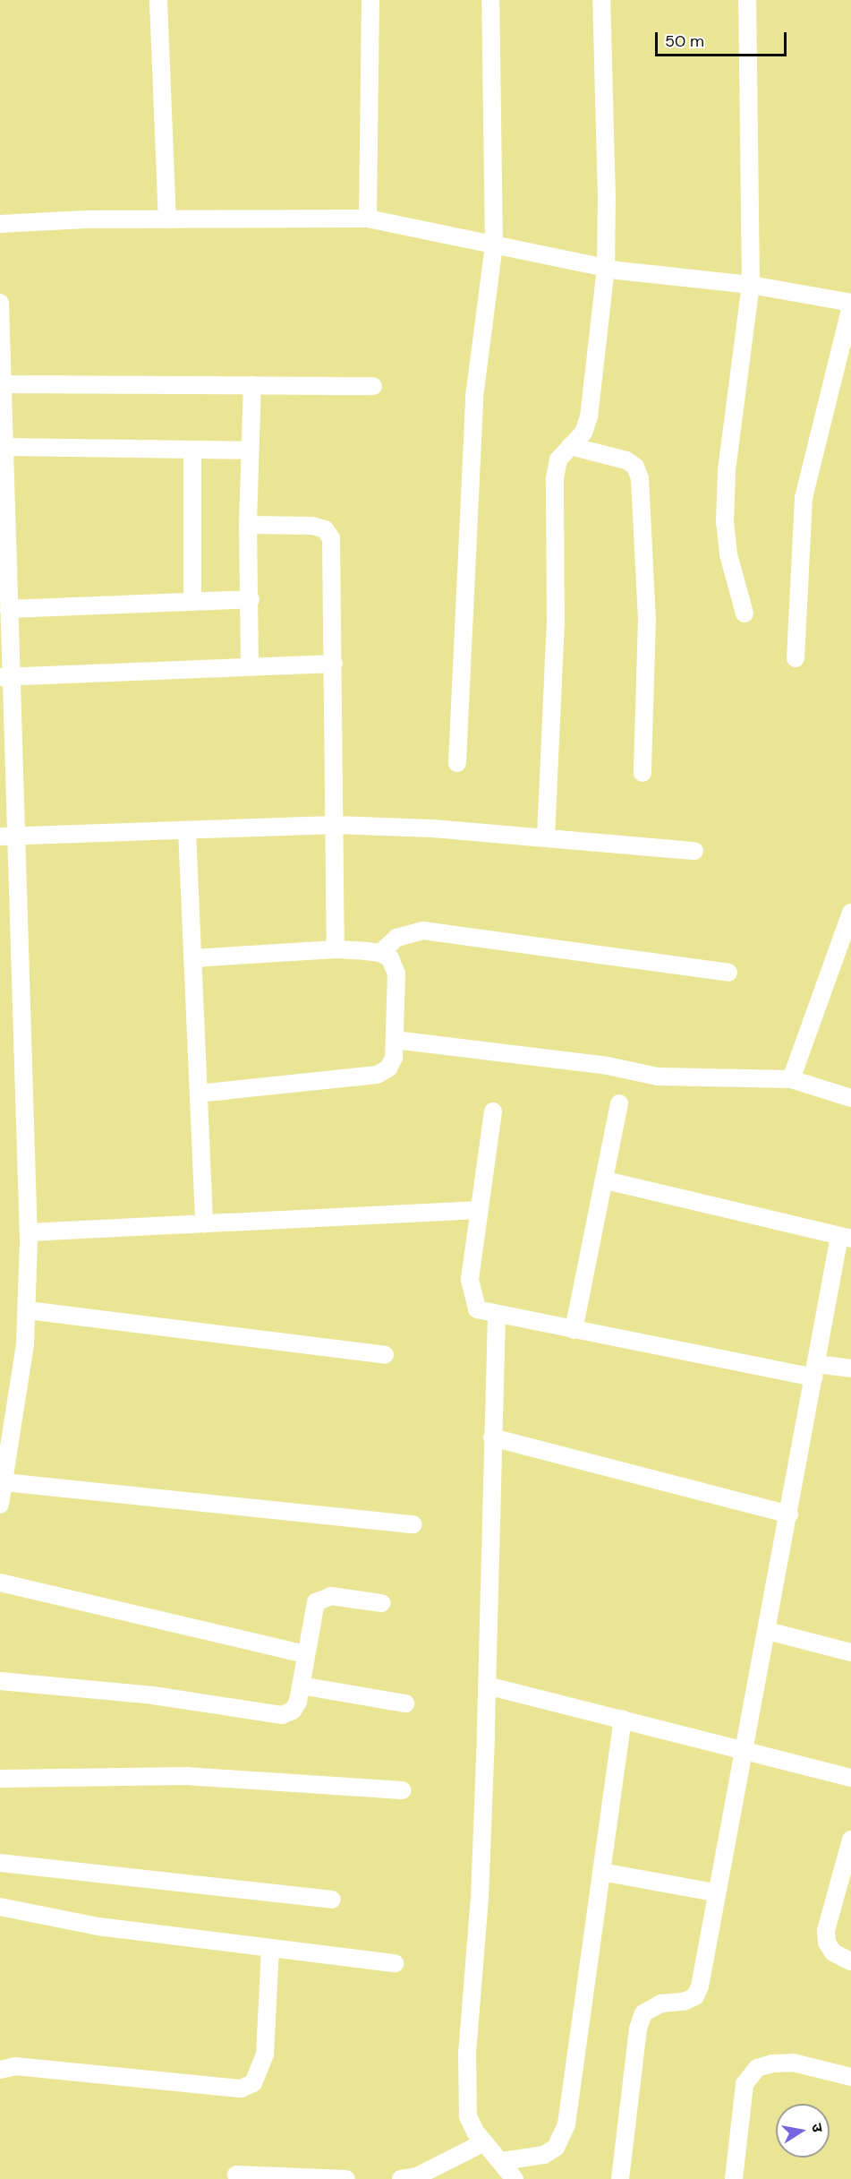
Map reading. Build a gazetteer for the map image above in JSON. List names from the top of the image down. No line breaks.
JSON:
{"scale_bar":"50 m","north":"right"}
